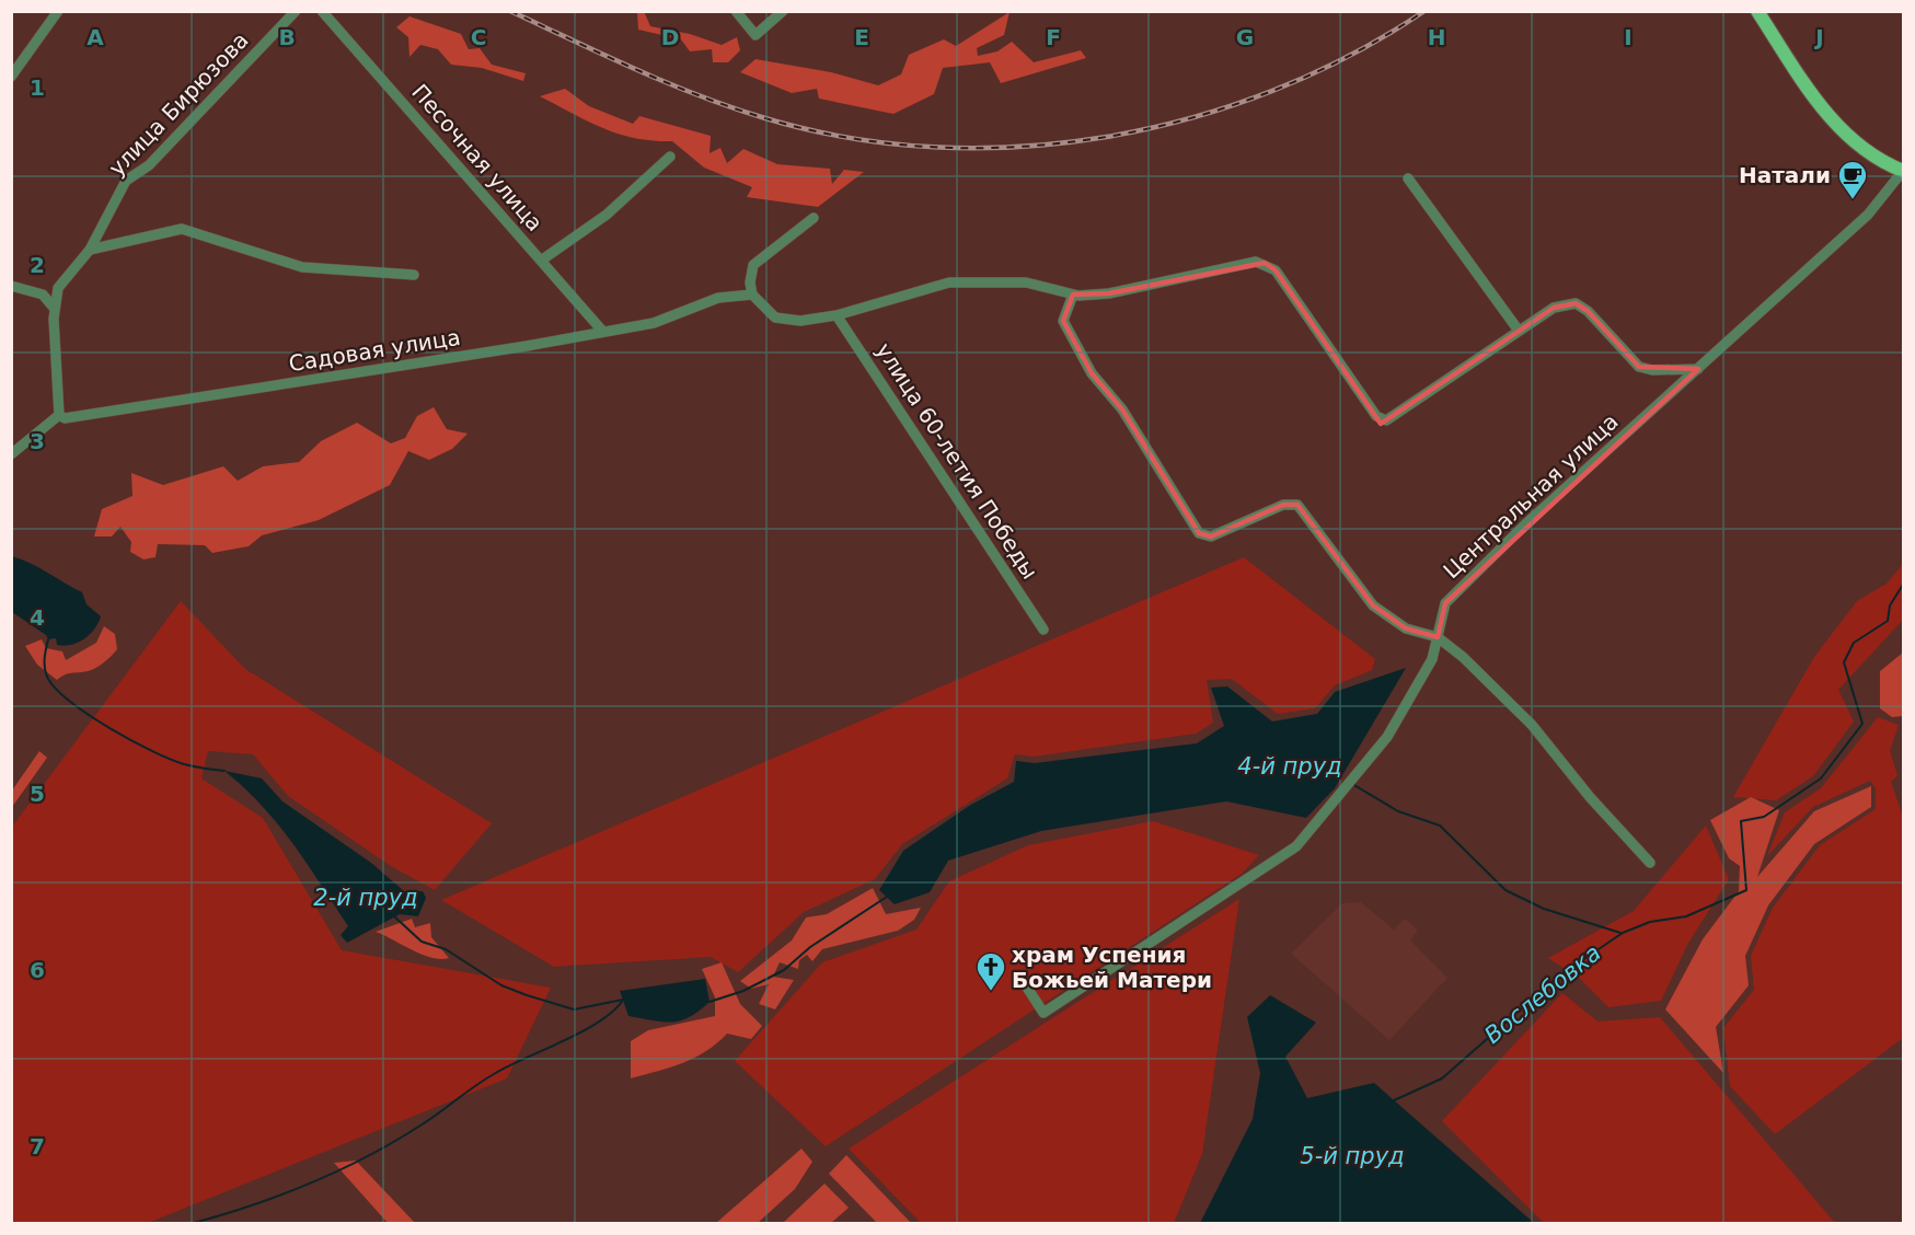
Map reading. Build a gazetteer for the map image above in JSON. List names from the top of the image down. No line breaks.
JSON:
{"streets":{"street":["улица Бирюзова","Песочная улица","Садовая улица","улица 60-летия Победы","Центральная улица"]},"crossings":[["улица Бирюзова","Садовая улица"],["Песочная улица","Садовая улица"]],"water":["4-й пруд","2-й пруд","Вослебовка","5-й пруд"],"places":{"cafe":["Натали"],"church":["храм Успения Божьей Матери"]},"grid":{"columns":["A","B","C","D","E","F","G","H","I","J"],"rows":["1","2","3","4","5","6","7"]}}
